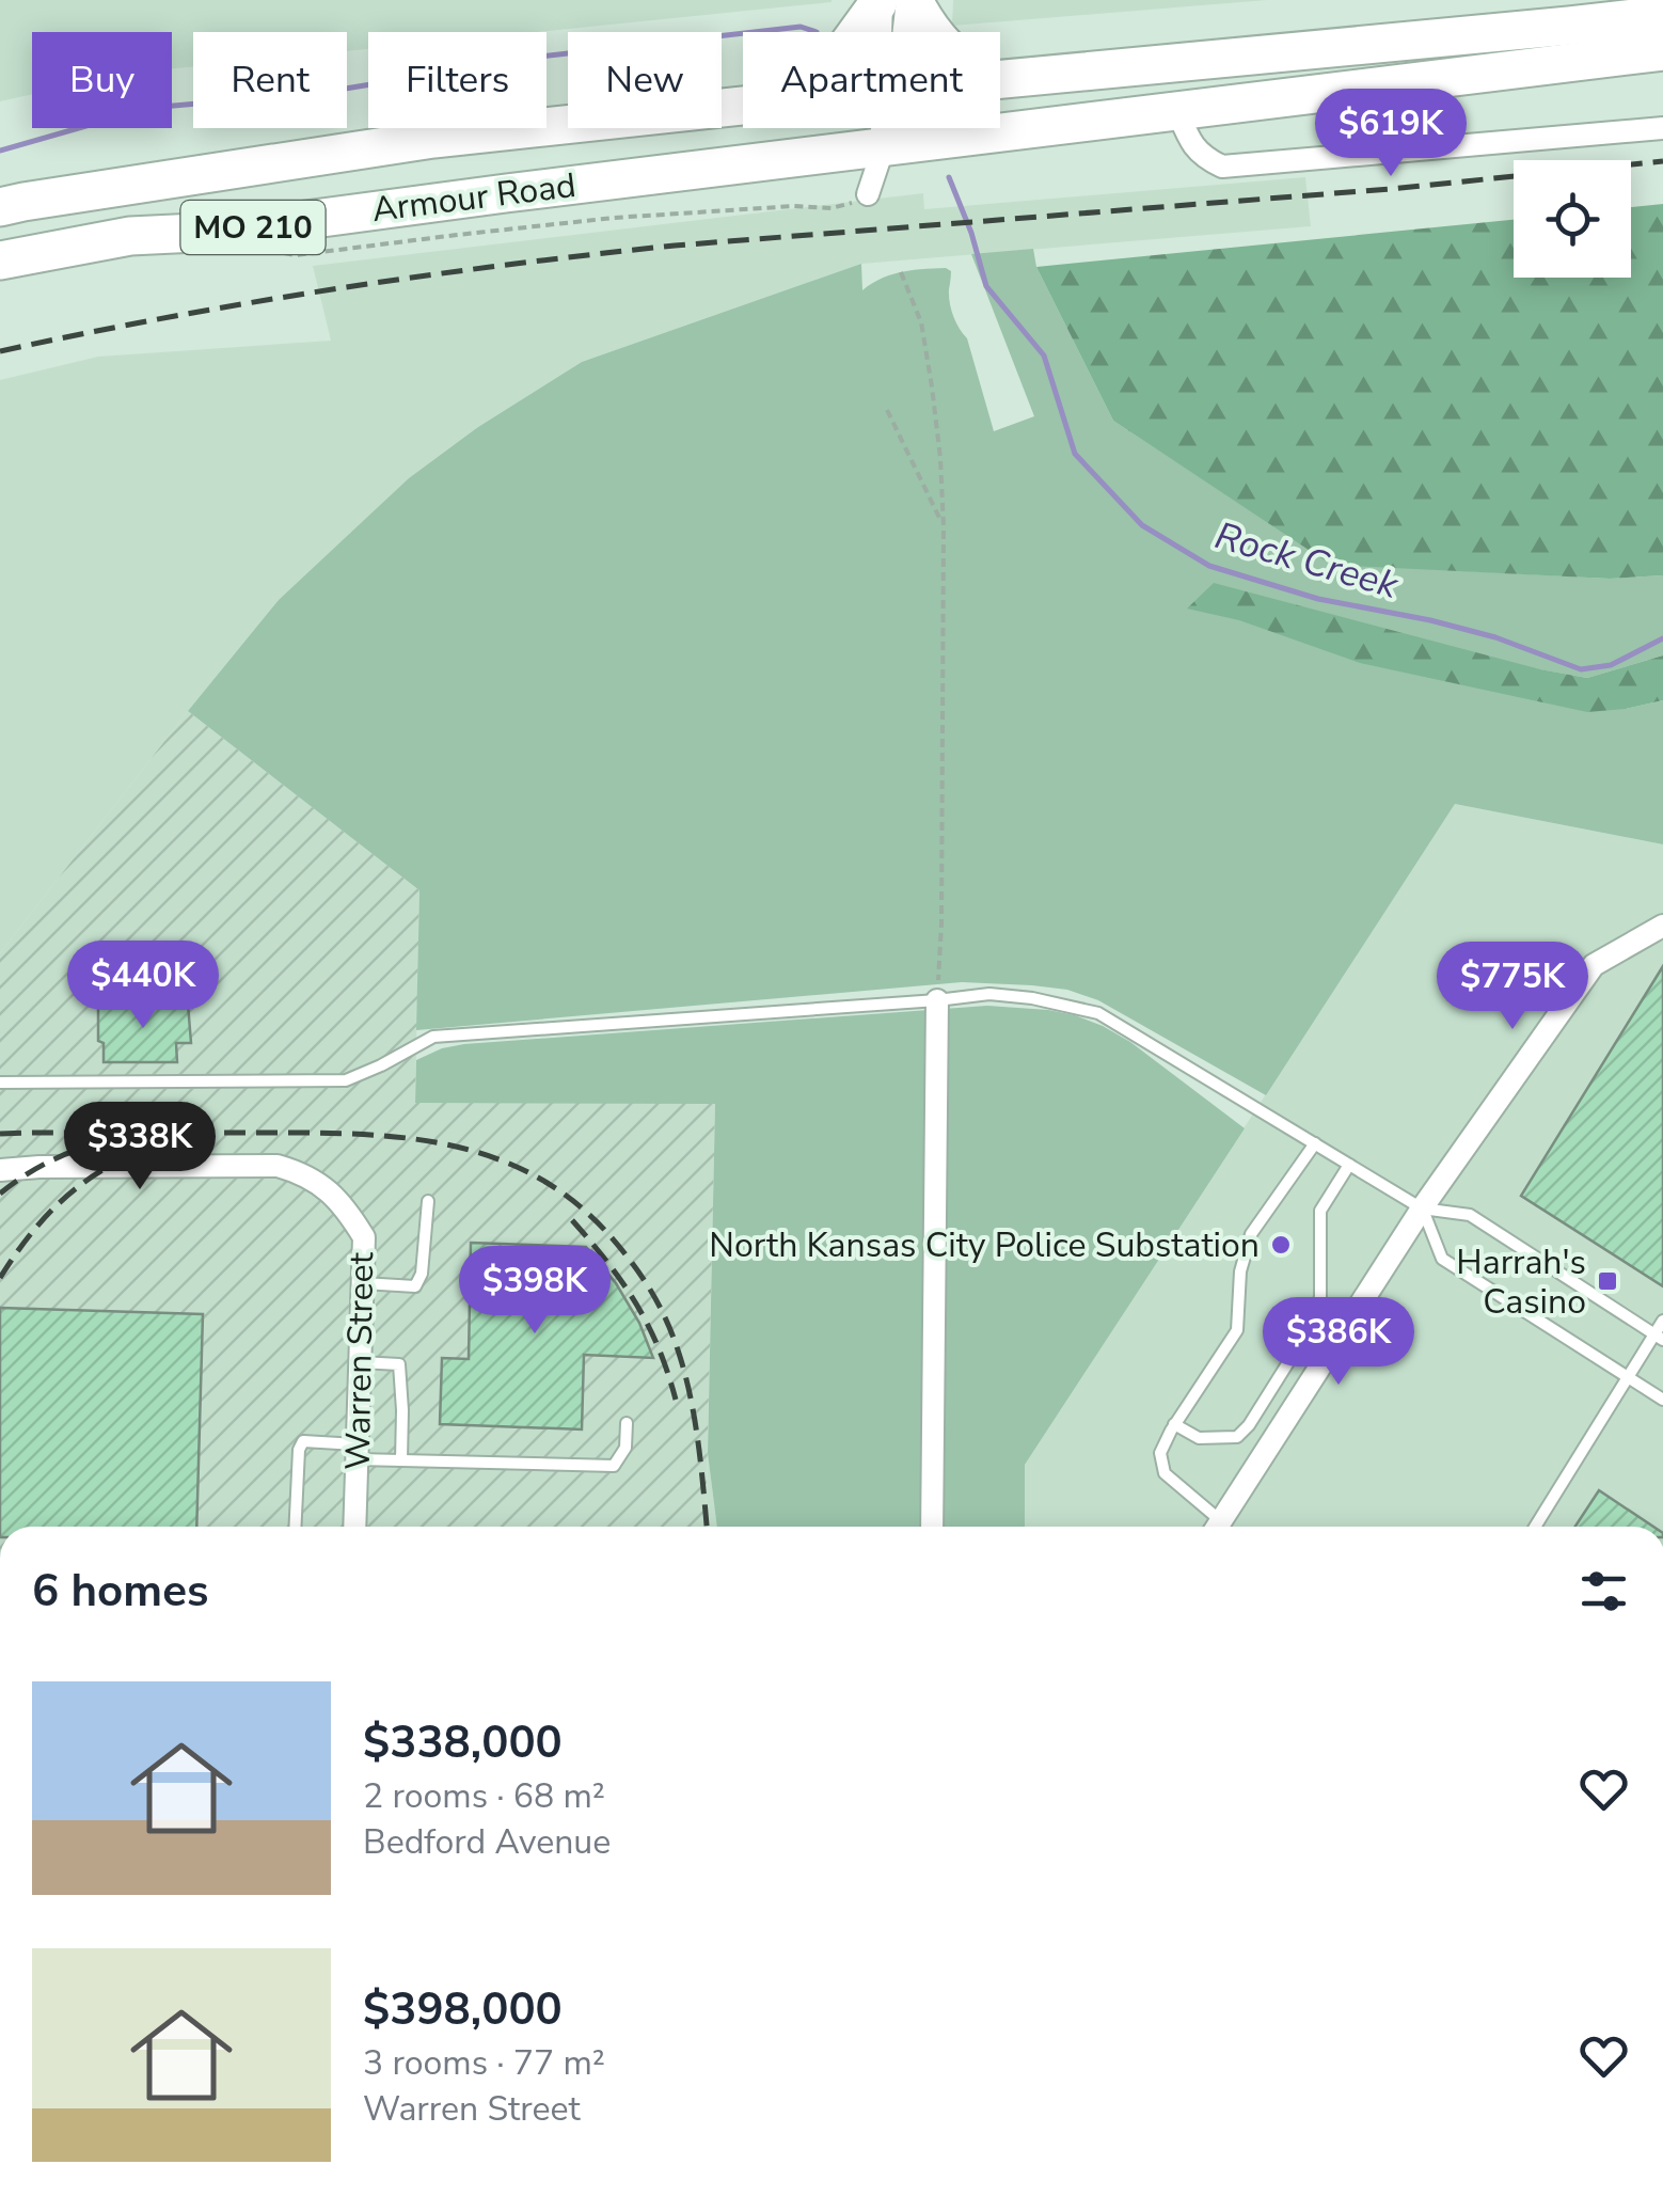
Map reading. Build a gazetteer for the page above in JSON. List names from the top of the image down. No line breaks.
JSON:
{"streets":{"highway":["Armour Road","MO 210"],"street":["Warren Street"]},"crossings":[["Armour Road","MO 210"]],"water":["Rock Creek"],"places":{"other":["North Kansas City Police Substation"],"transit":["Harrah's Casino"]},"page":{"chip":["Buy","Rent","Filters","New","Apartment"],"price":["$619K","$440K","$775K","$338K","$398K","$386K"],"heading":"6 homes","list":[{"name":"$338,000","note":"2 rooms · 68 m² · Bedford Avenue"},{"name":"$398,000","note":"3 rooms · 77 m² · Warren Street"}]}}
